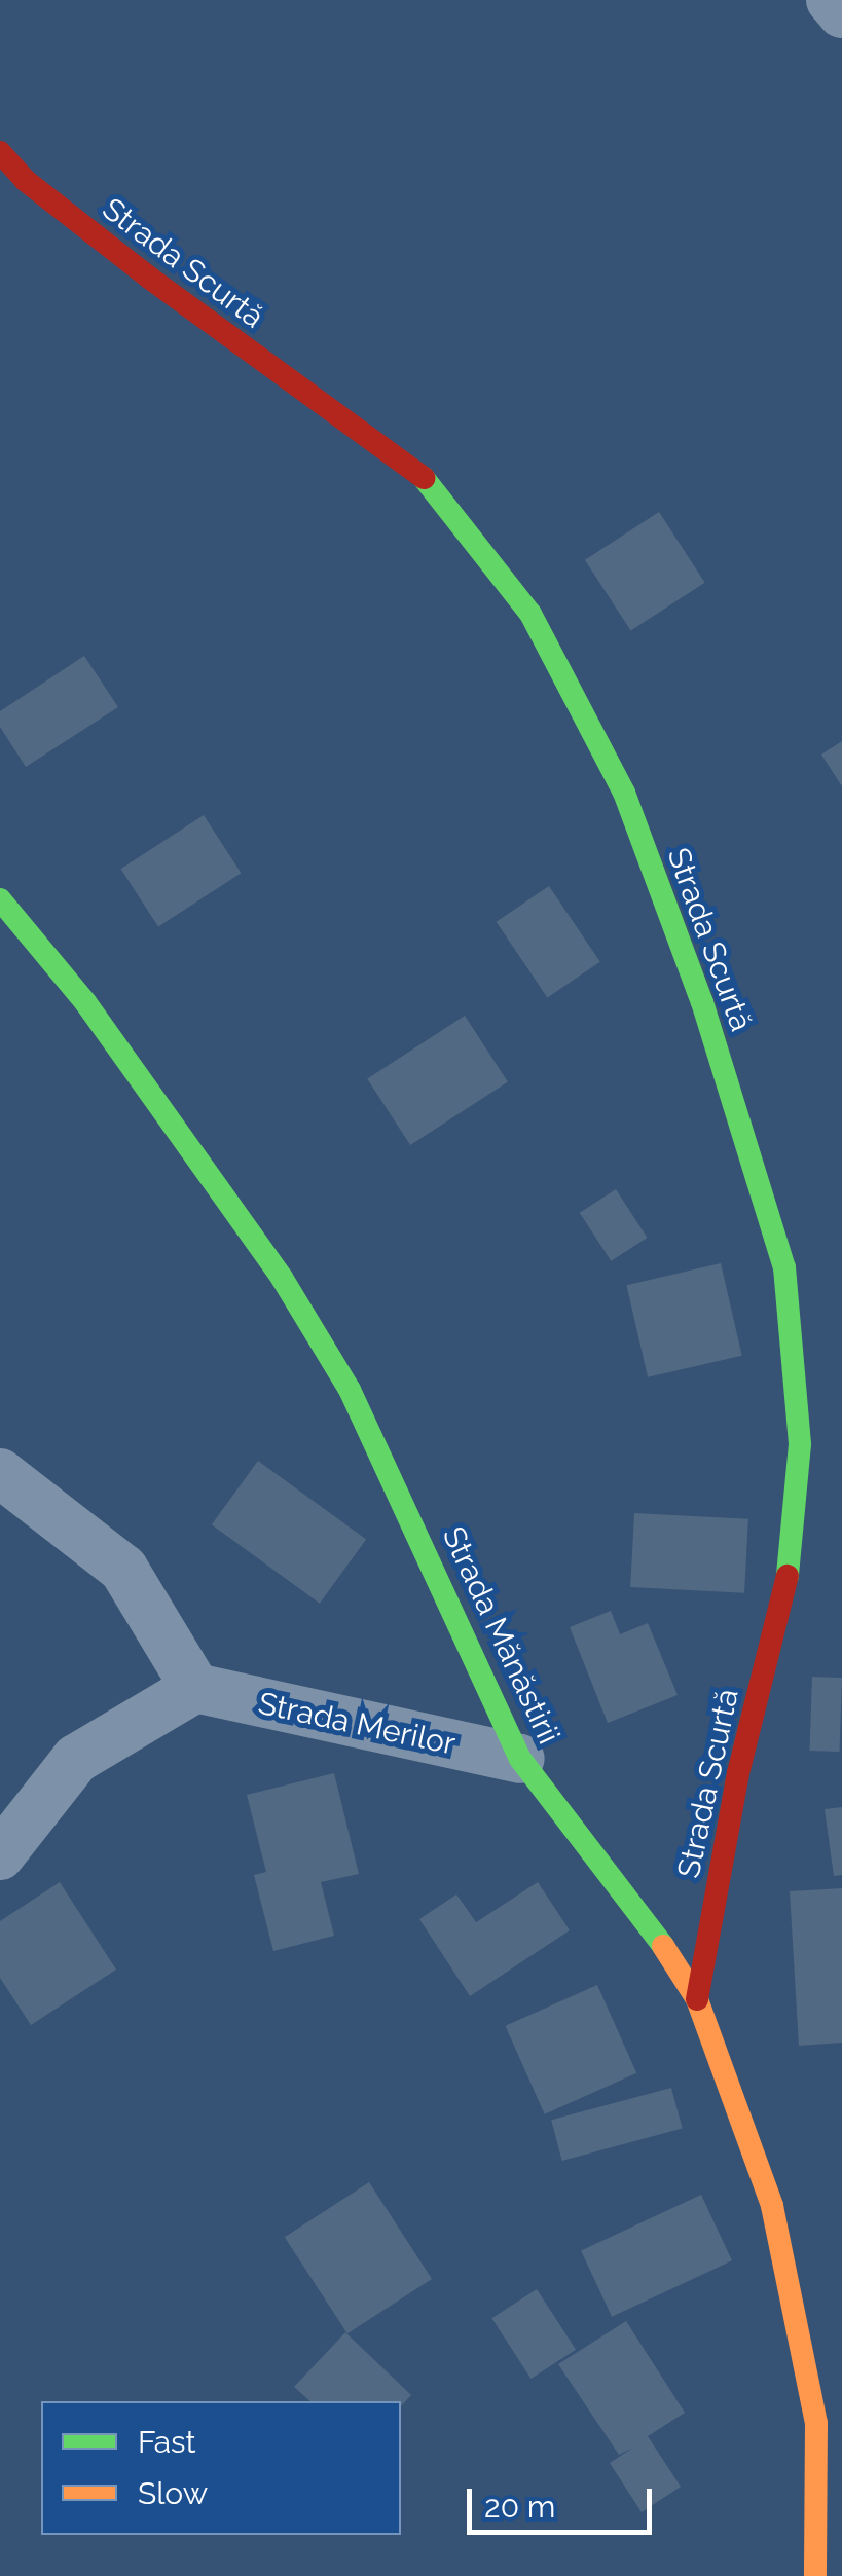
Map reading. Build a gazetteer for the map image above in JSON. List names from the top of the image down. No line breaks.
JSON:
{"streets":{"street":["Strada Scurtă","Strada Mănăstirii","Strada Merilor"]},"crossings":[["Strada Scurtă","Strada Mănăstirii"],["Strada Mănăstirii","Strada Merilor"]],"legend":["Fast","Slow"],"scale_bar":"20 m"}
